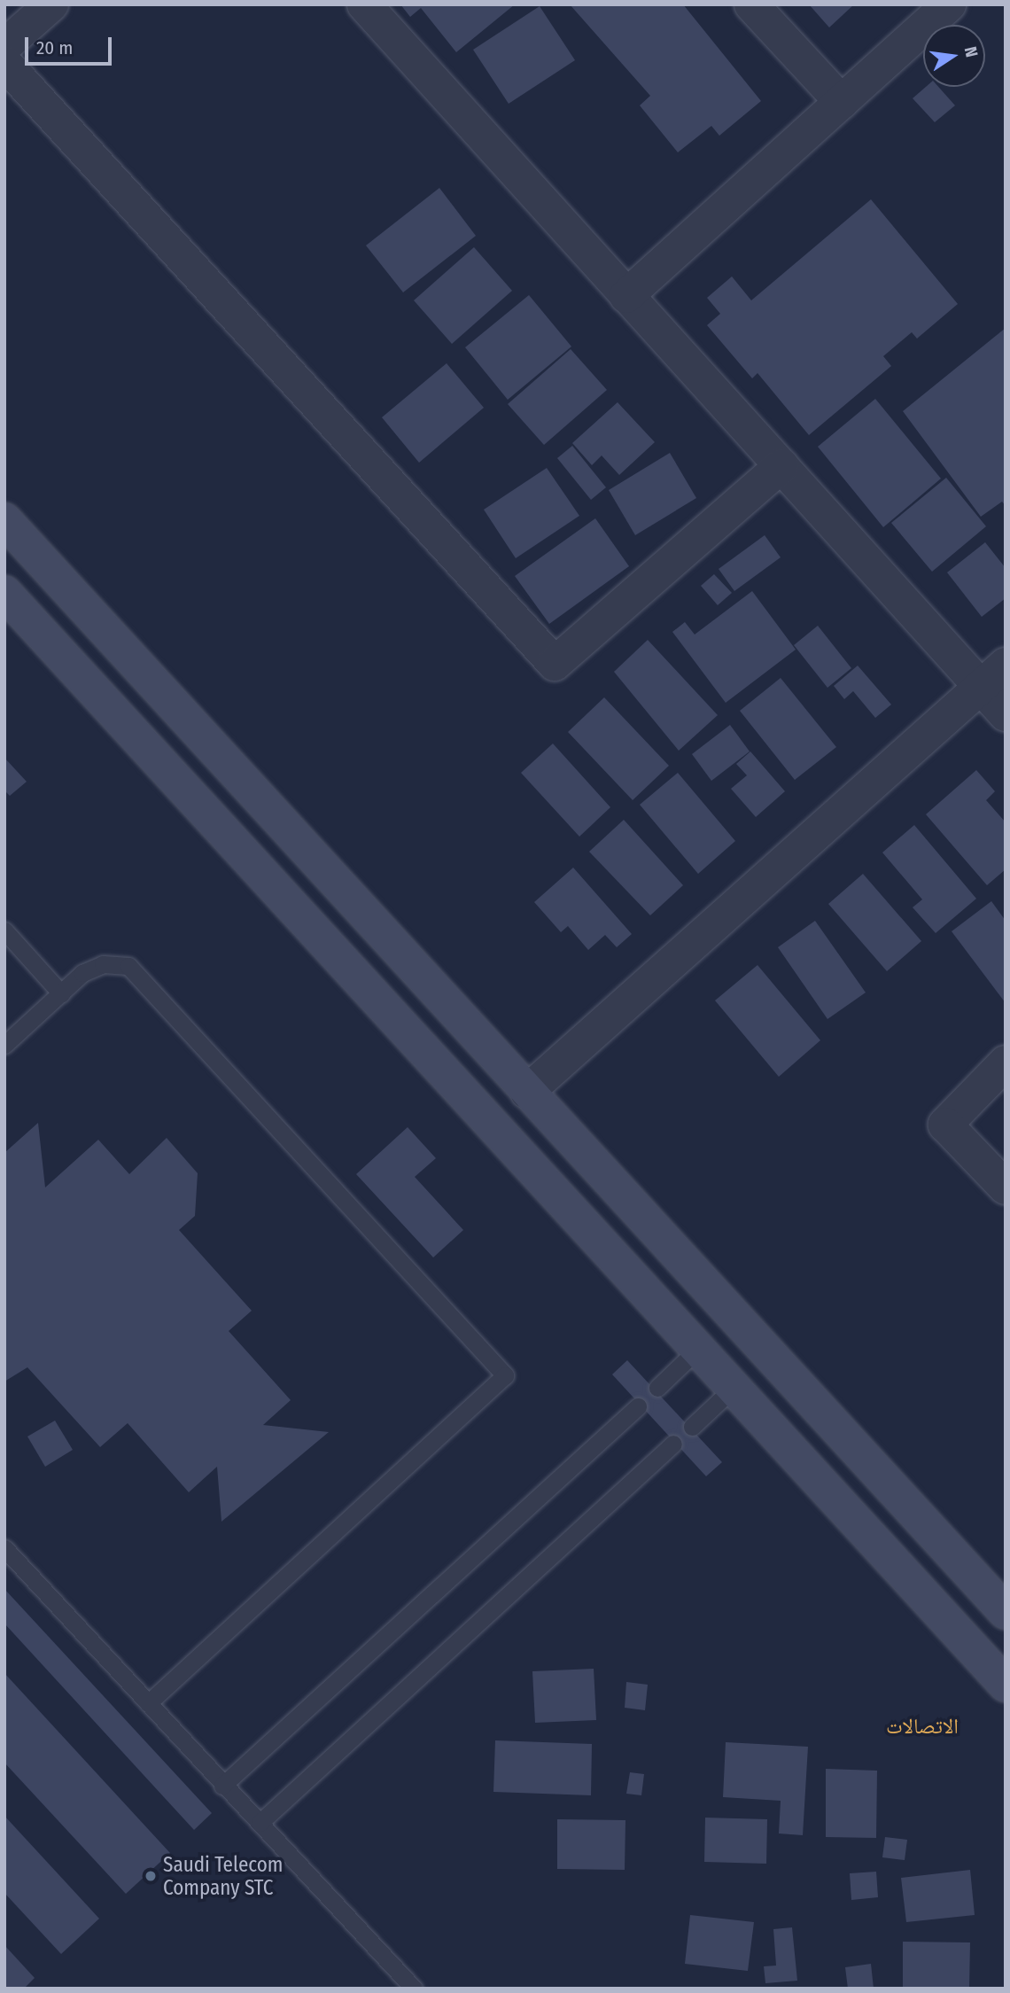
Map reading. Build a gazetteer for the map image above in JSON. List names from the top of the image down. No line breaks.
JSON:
{"districts":["الاتصالات"],"places":["Saudi Telecom Company STC"],"scale_bar":"20 m","north":"right"}
